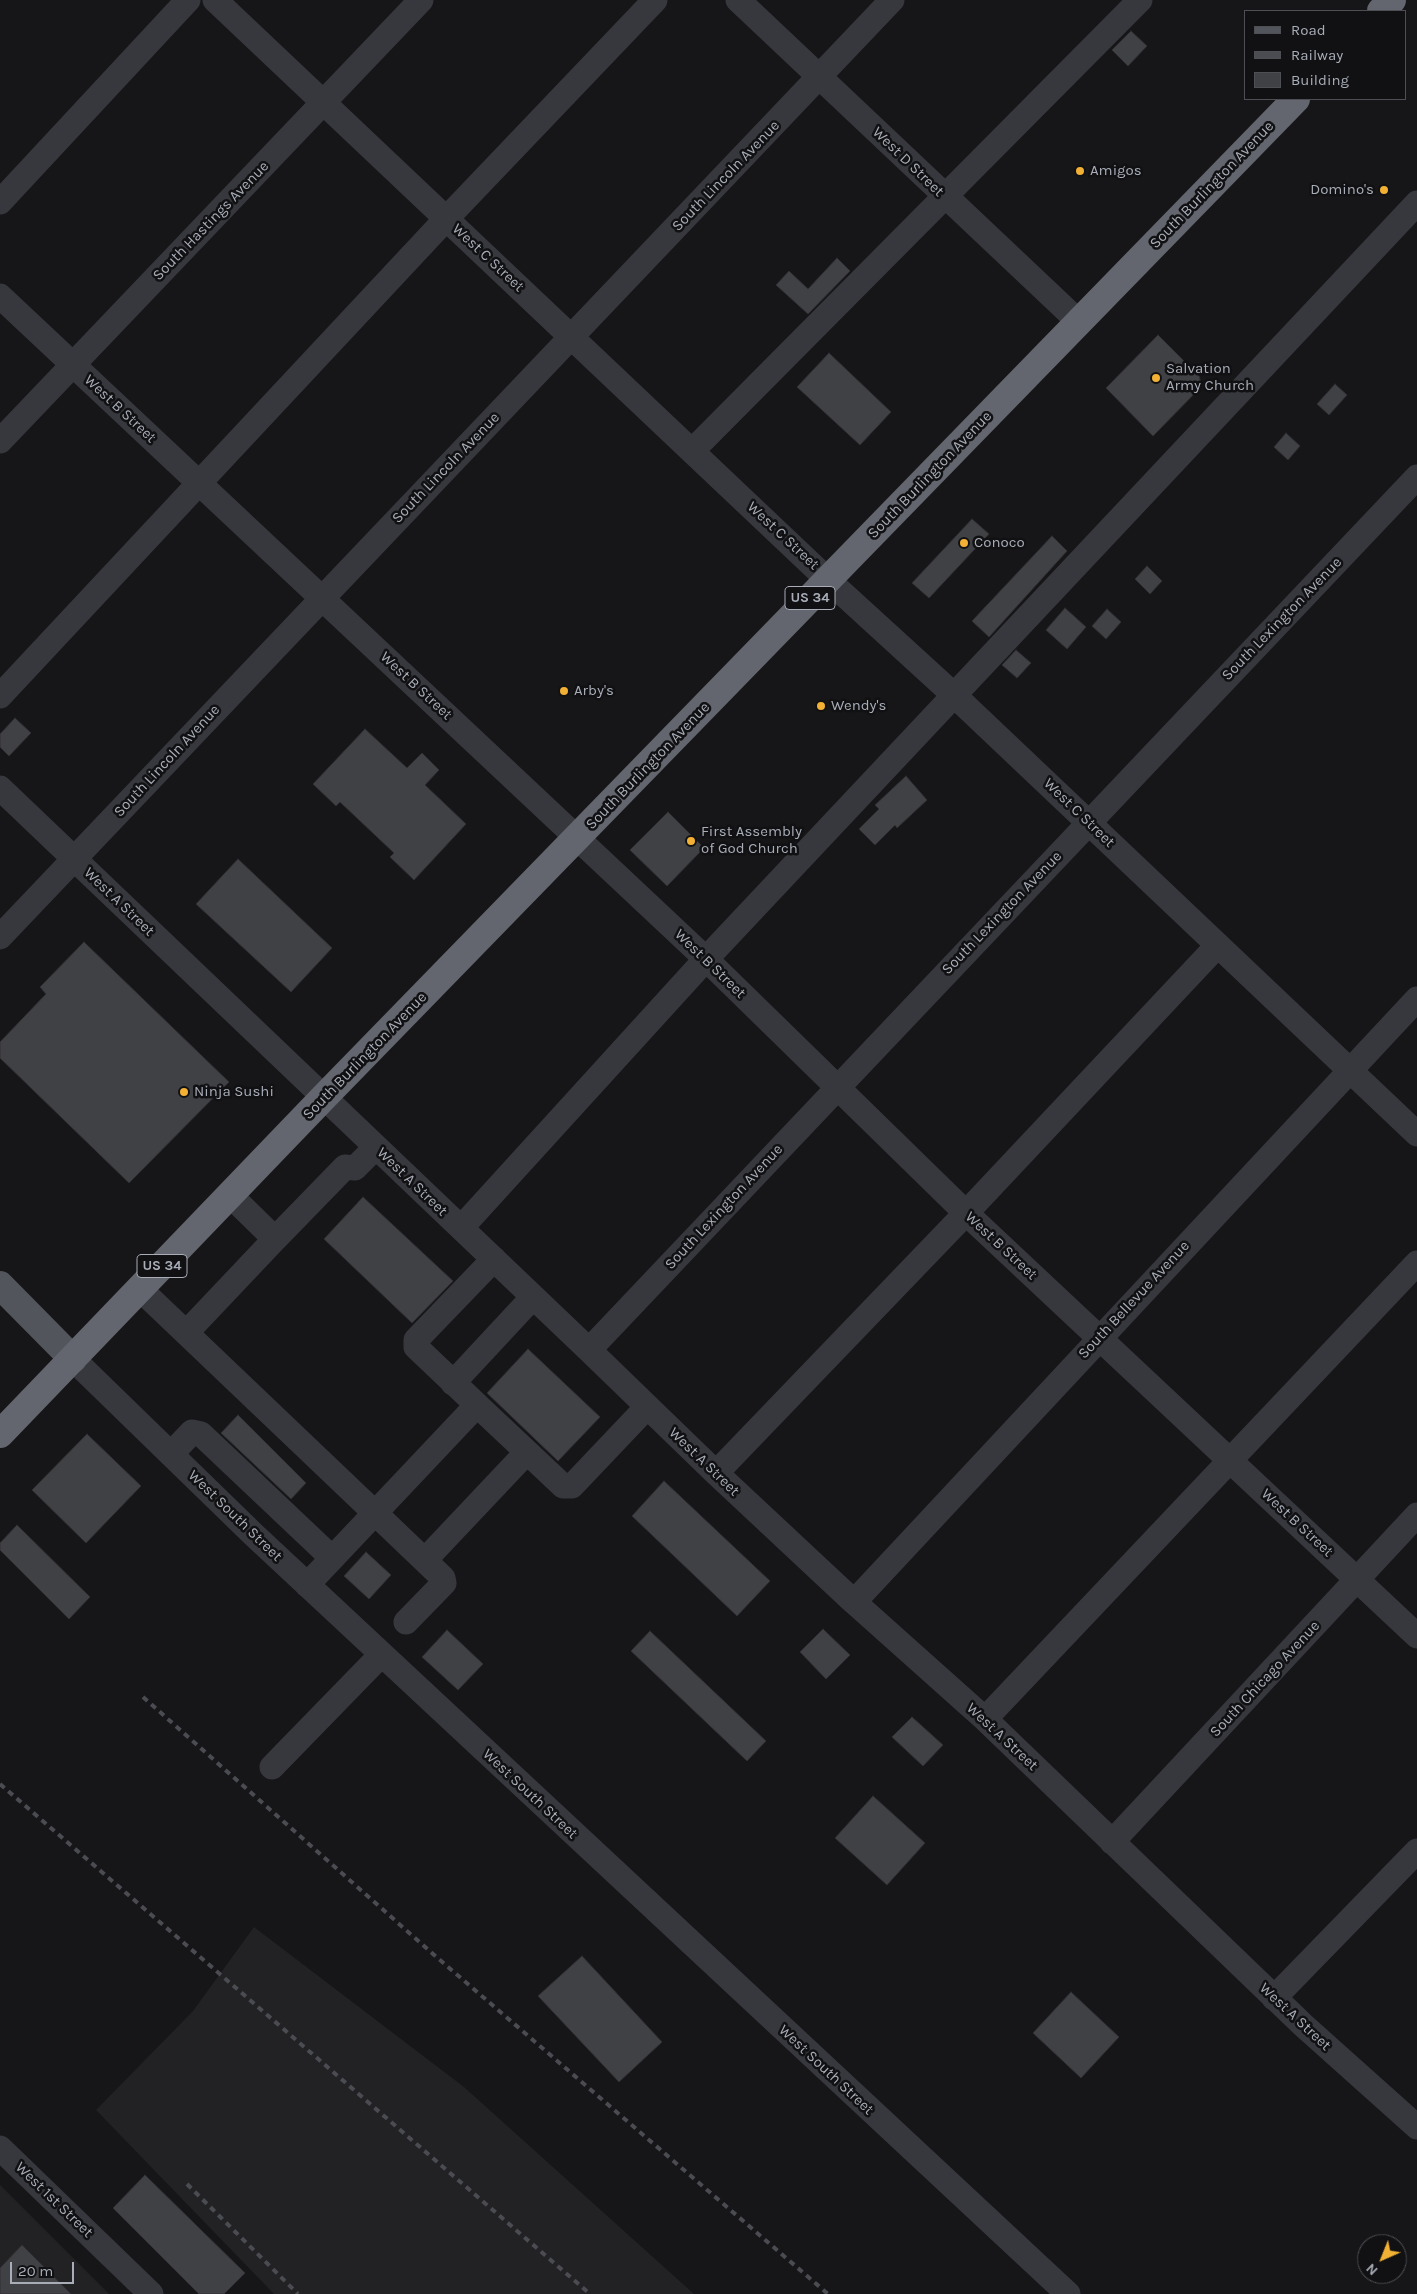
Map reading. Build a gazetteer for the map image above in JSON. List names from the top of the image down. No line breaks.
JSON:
{"streets":{"highway":["South Burlington Avenue","US 34"],"main road":["West South Street"],"street":["West D Street","South Lincoln Avenue","South Hastings Avenue","West C Street","West B Street","South Lexington Avenue","West A Street","South Bellevue Avenue","South Chicago Avenue","West 1st Street"]},"crossings":[["West D Street","South Lincoln Avenue"],["West D Street","South Burlington Avenue"],["South Lincoln Avenue","West C Street"],["South Lincoln Avenue","West B Street"],["South Lincoln Avenue","West A Street"],["South Burlington Avenue","West C Street"],["South Burlington Avenue","West B Street"],["South Burlington Avenue","West A Street"],["South Burlington Avenue","West South Street"],["South Hastings Avenue","West C Street"],["South Hastings Avenue","West B Street"],["West C Street","South Lexington Avenue"],["West C Street","South Bellevue Avenue"],["West B Street","South Lexington Avenue"],["West B Street","South Bellevue Avenue"],["West B Street","South Chicago Avenue"],["South Lexington Avenue","West A Street"],["West A Street","South Bellevue Avenue"],["West A Street","South Chicago Avenue"]],"places":["Amigos","Domino's","Salvation Army Church","Conoco","Arby's","Wendy's","First Assembly of God Church","Ninja Sushi"],"legend":["Road","Railway","Building"],"scale_bar":"20 m","north":"bottom left"}
